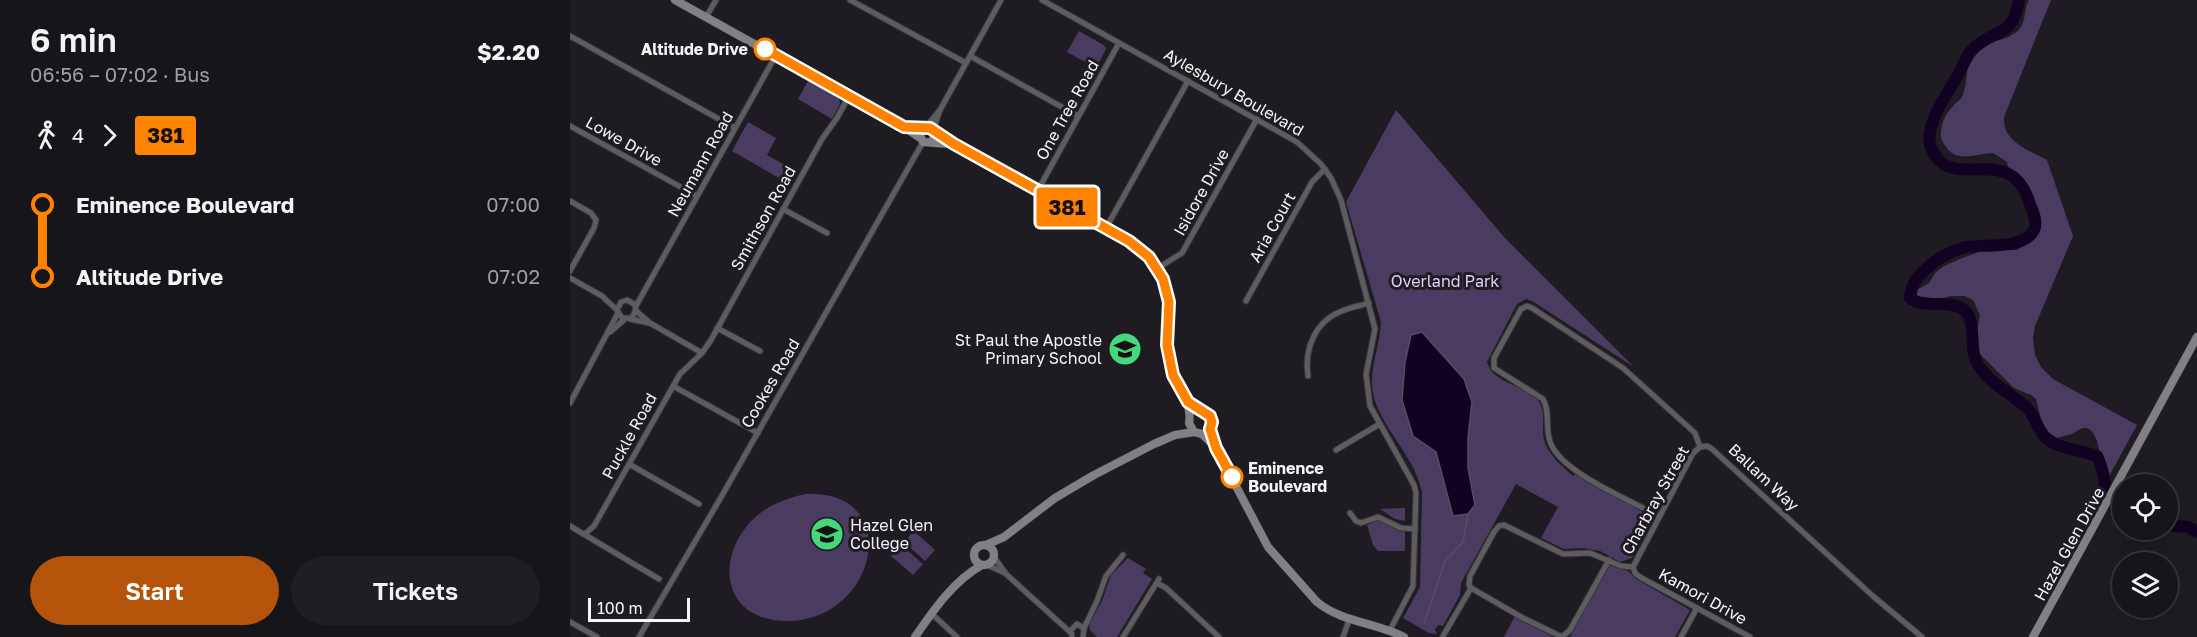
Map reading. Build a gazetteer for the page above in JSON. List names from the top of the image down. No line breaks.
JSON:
{"streets":{"street":["Aylesbury Boulevard","One Tree Road","Lowe Drive","Neumann Road","Isidore Drive","Smithson Road","Aria Court","Cookes Road","Puckle Road","Ballam Way","Charbray Street","Hazel Glen Drive","Kamori Drive"]},"crossings":[["Aylesbury Boulevard","One Tree Road"],["Aylesbury Boulevard","Isidore Drive"],["Aylesbury Boulevard","Aria Court"],["Lowe Drive","Neumann Road"],["Smithson Road","Puckle Road"],["Ballam Way","Charbray Street"],["Charbray Street","Kamori Drive"]],"parks":["Overland Park"],"places":{"other":["Altitude Drive","Eminence Boulevard"],"school or university":["St Paul the Apostle Primary School","Hazel Glen College"]},"lines":["bus line 381"],"scale_bar":"100 m","page":{"heading":["6 min","06:56 – 07:02 · Bus","$2.20"],"on_map":"381","legs":["4","381"],"list":[{"name":"Eminence Boulevard","value":"07:00"},{"name":"Altitude Drive","value":"07:02"}],"buttons":["Start","Tickets"],"scale":"100 m"}}
